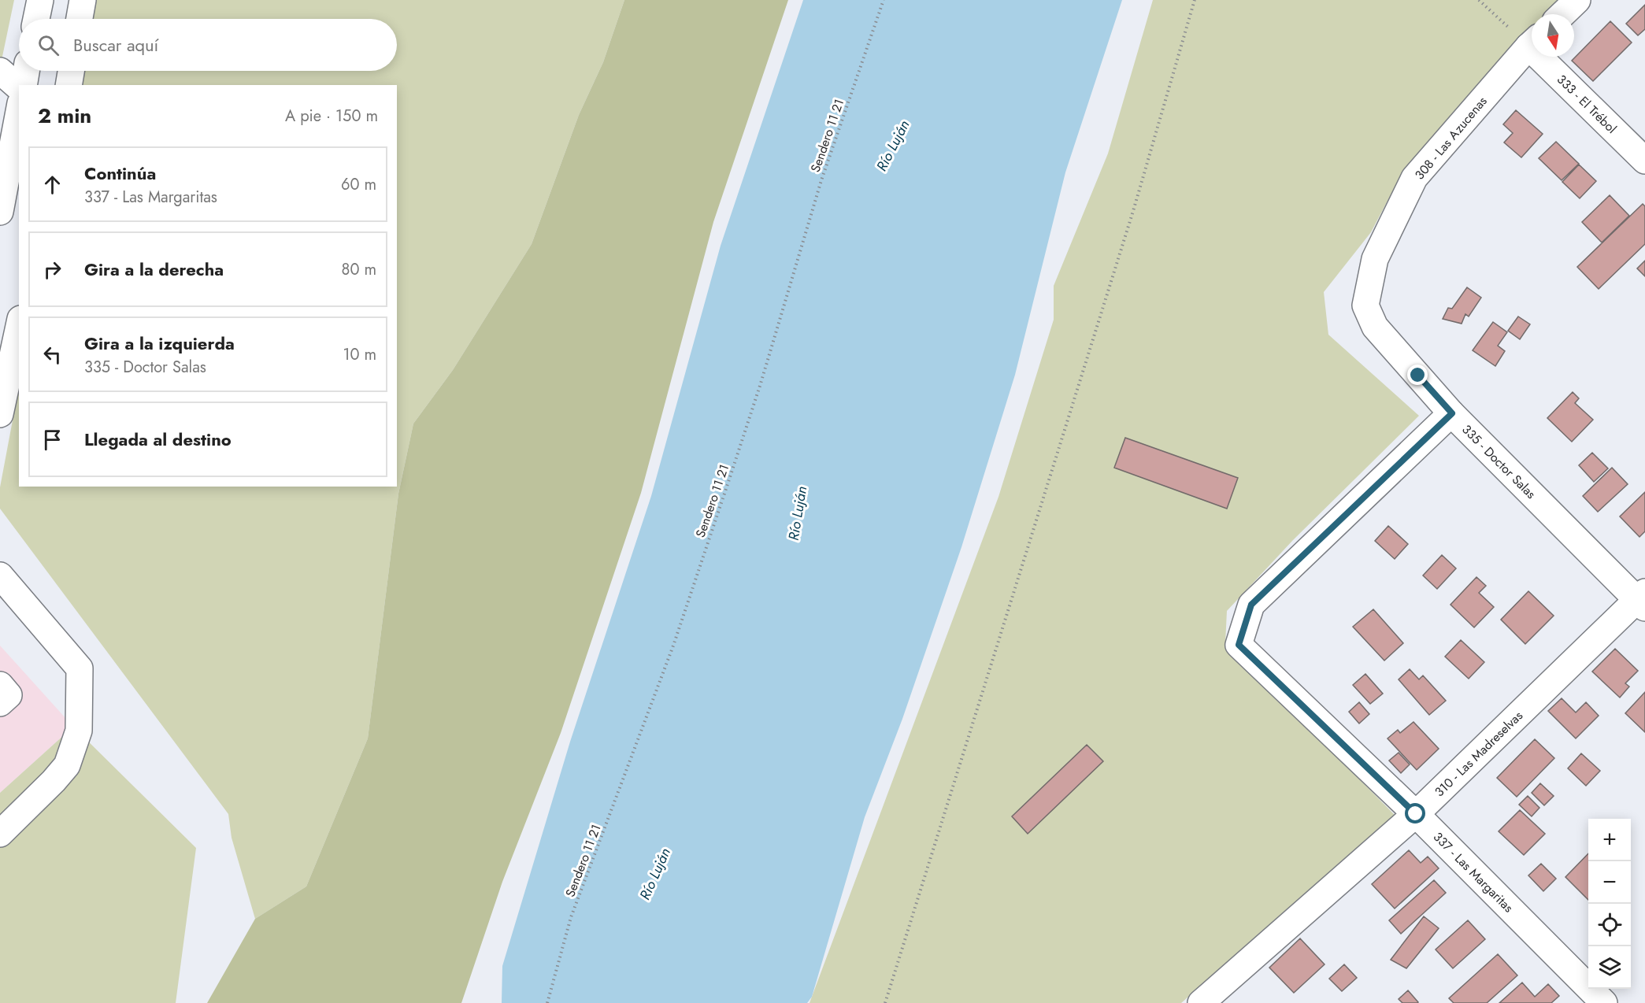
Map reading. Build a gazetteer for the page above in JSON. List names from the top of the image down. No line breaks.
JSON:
{"streets":{"street":["333 - El Trébol","308 - Las Azucenas","335 - Doctor Salas","310 - Las Madreselvas","337 - Las Margaritas"],"path":["Sendero 11 21"]},"crossings":[["308 - Las Azucenas","335 - Doctor Salas"],["335 - Doctor Salas","310 - Las Madreselvas"],["335 - Doctor Salas","337 - Las Margaritas"],["310 - Las Madreselvas","337 - Las Margaritas"]],"water":["Río Luján"],"north":"bottom","page":{"search":"Buscar aquí","heading":["2 min","A pie · 150 m"],"list":[["Continúa","337 - Las Margaritas","60 m"],["Gira a la derecha","80 m"],["Gira a la izquierda","335 - Doctor Salas","10 m"],"Llegada al destino"],"map_buttons":["+","−"]}}
